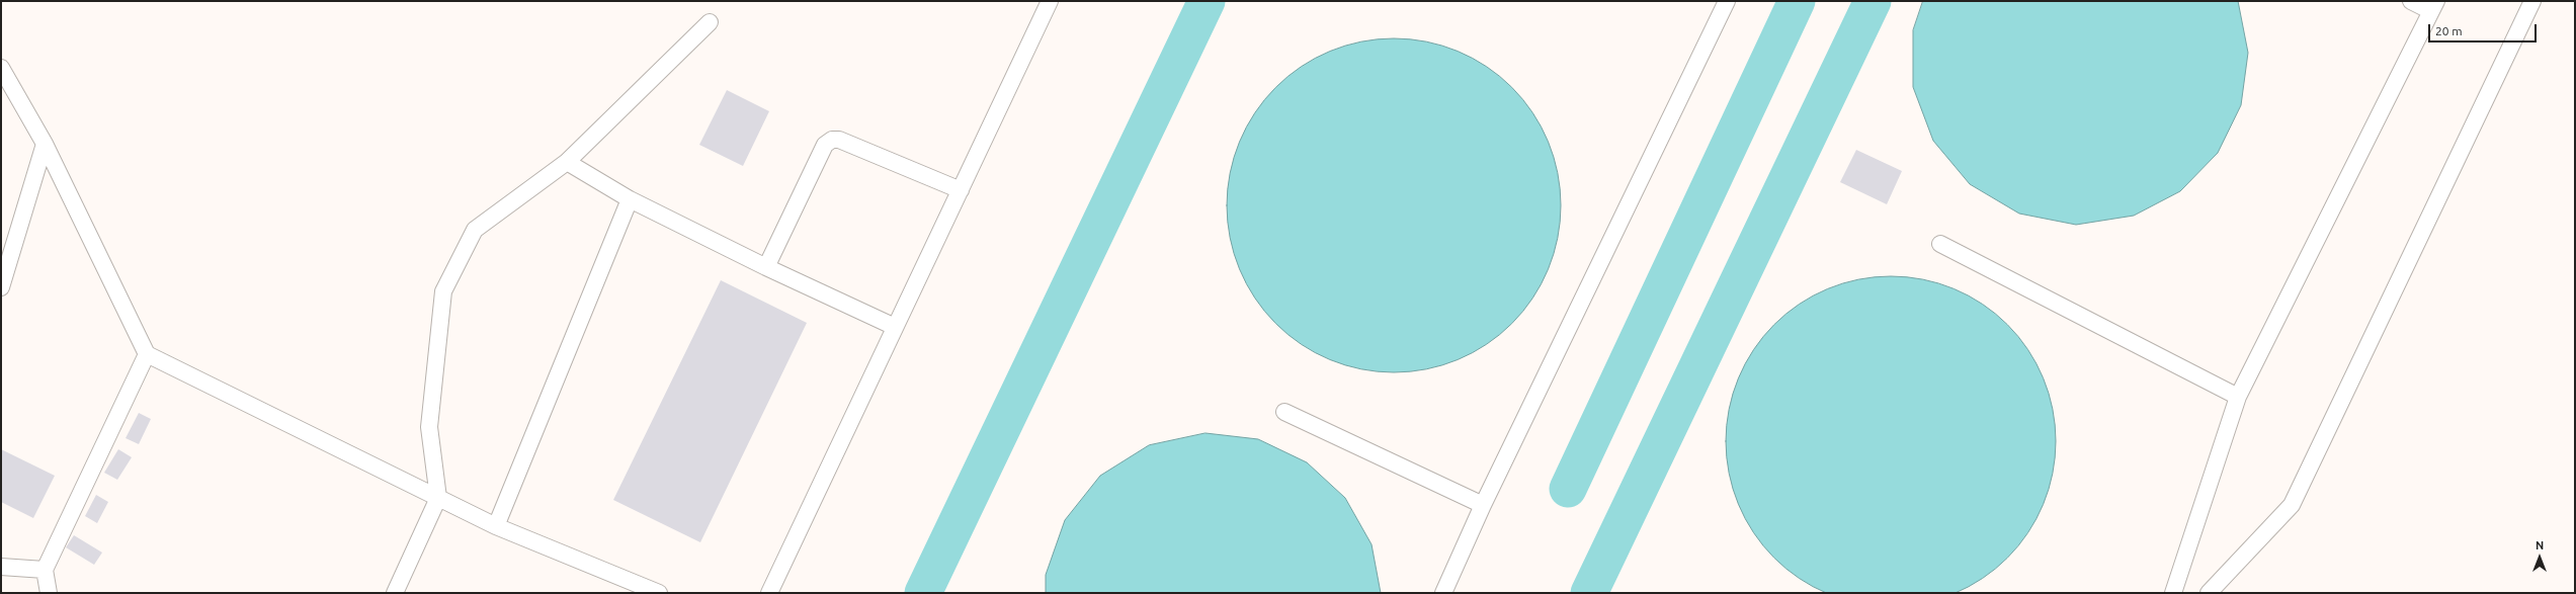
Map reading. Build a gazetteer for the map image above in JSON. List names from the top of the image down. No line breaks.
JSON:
{"scale_bar":"20 m","north":"top"}
